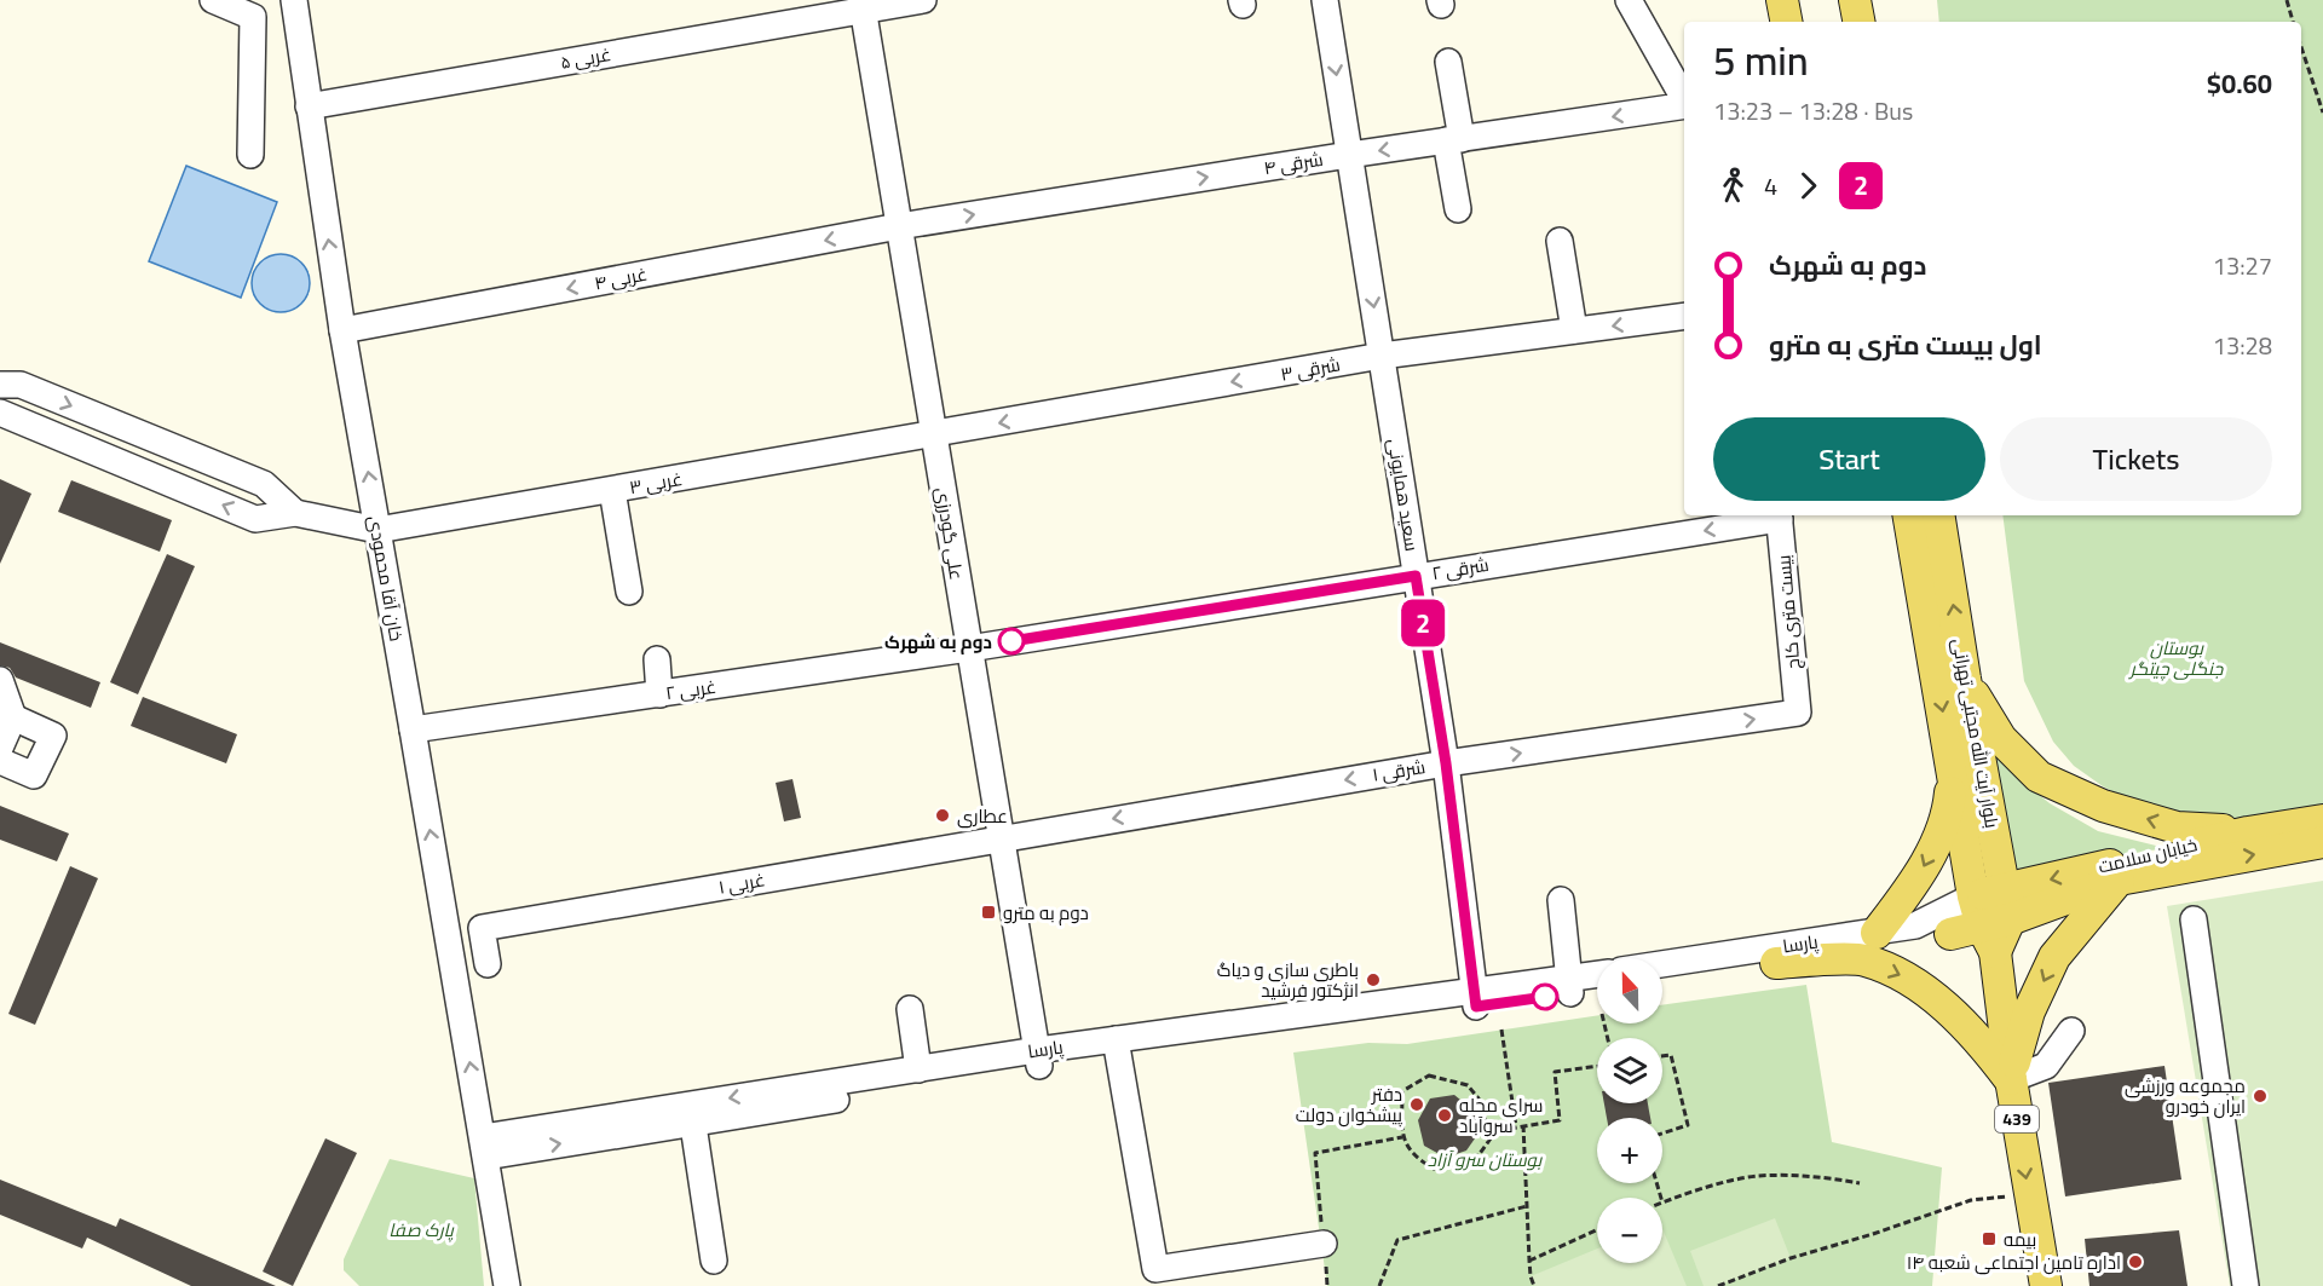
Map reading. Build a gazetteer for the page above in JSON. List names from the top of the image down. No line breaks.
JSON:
{"streets":{"main road":["بلوار آیت الله مجتبی تهرانی","خیابان سلامت","439"],"street":["۵ غربی","۴ شرقی","۴ غربی","۳ شرقی","۳ غربی","سعید همایونی","علی گودرزی","۲ شرقی","خان آقا محمودی","بیست متری کاج","۲ غربی","۱ شرقی","۱ غربی","پارسا"]},"crossings":[["۵ غربی","علی گودرزی"],["۵ غربی","خان آقا محمودی"],["۴ شرقی","۴ غربی"],["۴ شرقی","سعید همایونی"],["۴ شرقی","علی گودرزی"],["۴ غربی","علی گودرزی"],["۴ غربی","خان آقا محمودی"],["۳ شرقی","۳ غربی"],["۳ شرقی","سعید همایونی"],["۳ شرقی","علی گودرزی"],["۳ غربی","علی گودرزی"],["۳ غربی","خان آقا محمودی"],["سعید همایونی","۲ شرقی"],["سعید همایونی","۱ شرقی"],["سعید همایونی","پارسا"],["علی گودرزی","۲ شرقی"],["علی گودرزی","۲ غربی"],["علی گودرزی","۱ شرقی"],["علی گودرزی","۱ غربی"],["علی گودرزی","پارسا"],["۲ شرقی","بیست متری کاج"],["۲ شرقی","۲ غربی"],["خان آقا محمودی","۲ غربی"],["خان آقا محمودی","پارسا"],["بیست متری کاج","۱ شرقی"],["بلوار آیت الله مجتبی تهرانی","خیابان سلامت"],["بلوار آیت الله مجتبی تهرانی","پارسا"],["بلوار آیت الله مجتبی تهرانی","439"],["۱ شرقی","۱ غربی"],["خیابان سلامت","439"]],"one_way":["۴ غربی","۳ شرقی","۲ شرقی","خان آقا محمودی"],"parks":["بوستان جنگلی چیتگر","بوستان سرو آزاد","پارک صفا"],"places":{"other":["دوم به شهرک","عطاری","باطری سازی و دیاگ انژکتور فرشید","مجموعه ورزشی ایران خودرو","دفتر پیشخوان دولت","سرای محله سروآباد","اداره تامین اجتماعی شعبه ۱۴"],"transit":["دوم به مترو","بیمه"]},"lines":["bus line 2"],"north":"top","page":{"on_map":"2","heading":["5 min","13:23 – 13:28 · Bus","$0.60"],"legs":["4","2"],"list":[{"name":"دوم به شهرک","value":"13:27"},{"name":"اول بیست متری به مترو","value":"13:28"}],"buttons":["Start","Tickets"],"map_buttons":["+","−"]}}
